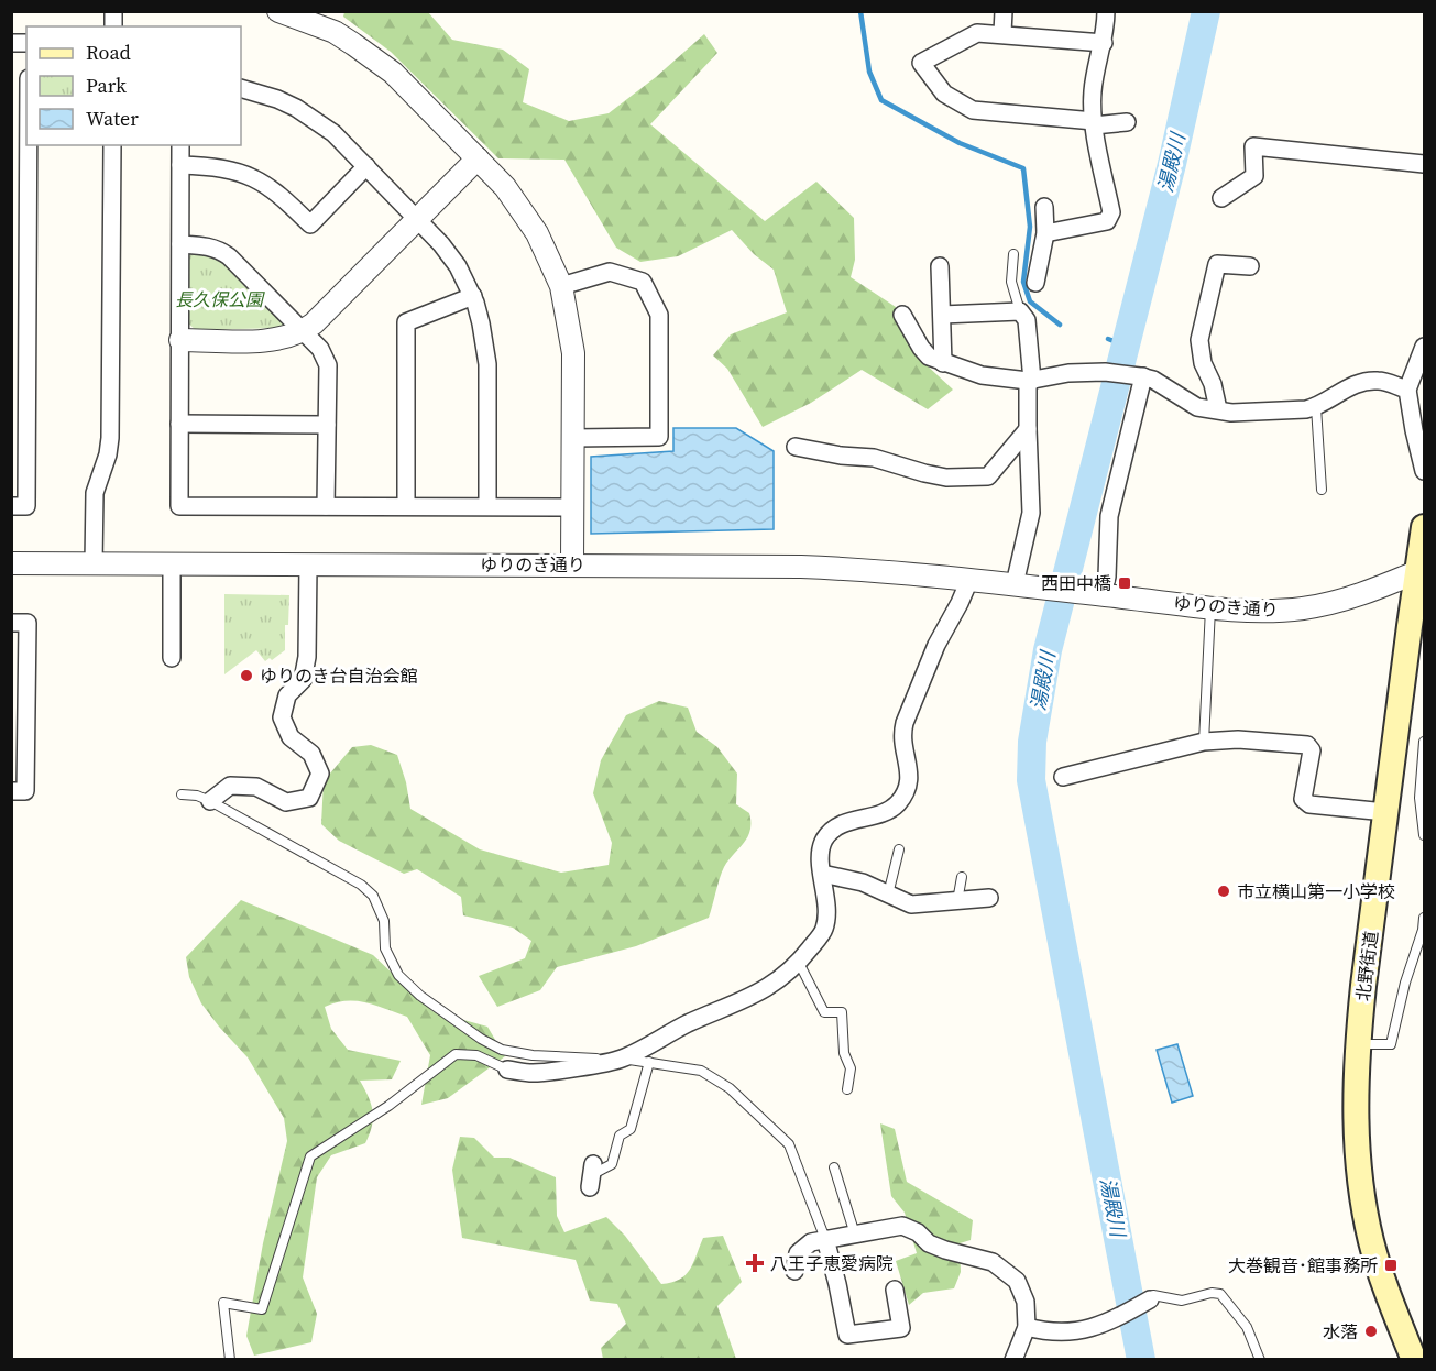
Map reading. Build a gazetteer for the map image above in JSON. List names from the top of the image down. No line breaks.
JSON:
{"streets":{"main road":["北野街道"],"street":["ゆりのき通り"]},"crossings":[["ゆりのき通り","北野街道"]],"water":["湯殿川"],"parks":["長久保公園"],"places":{"transit":["西田中橋","大巻観音･館事務所"],"other":["ゆりのき台自治会館","市立横山第一小学校","水落"],"health":["八王子恵愛病院"]},"legend":["Road","Park","Water"]}
